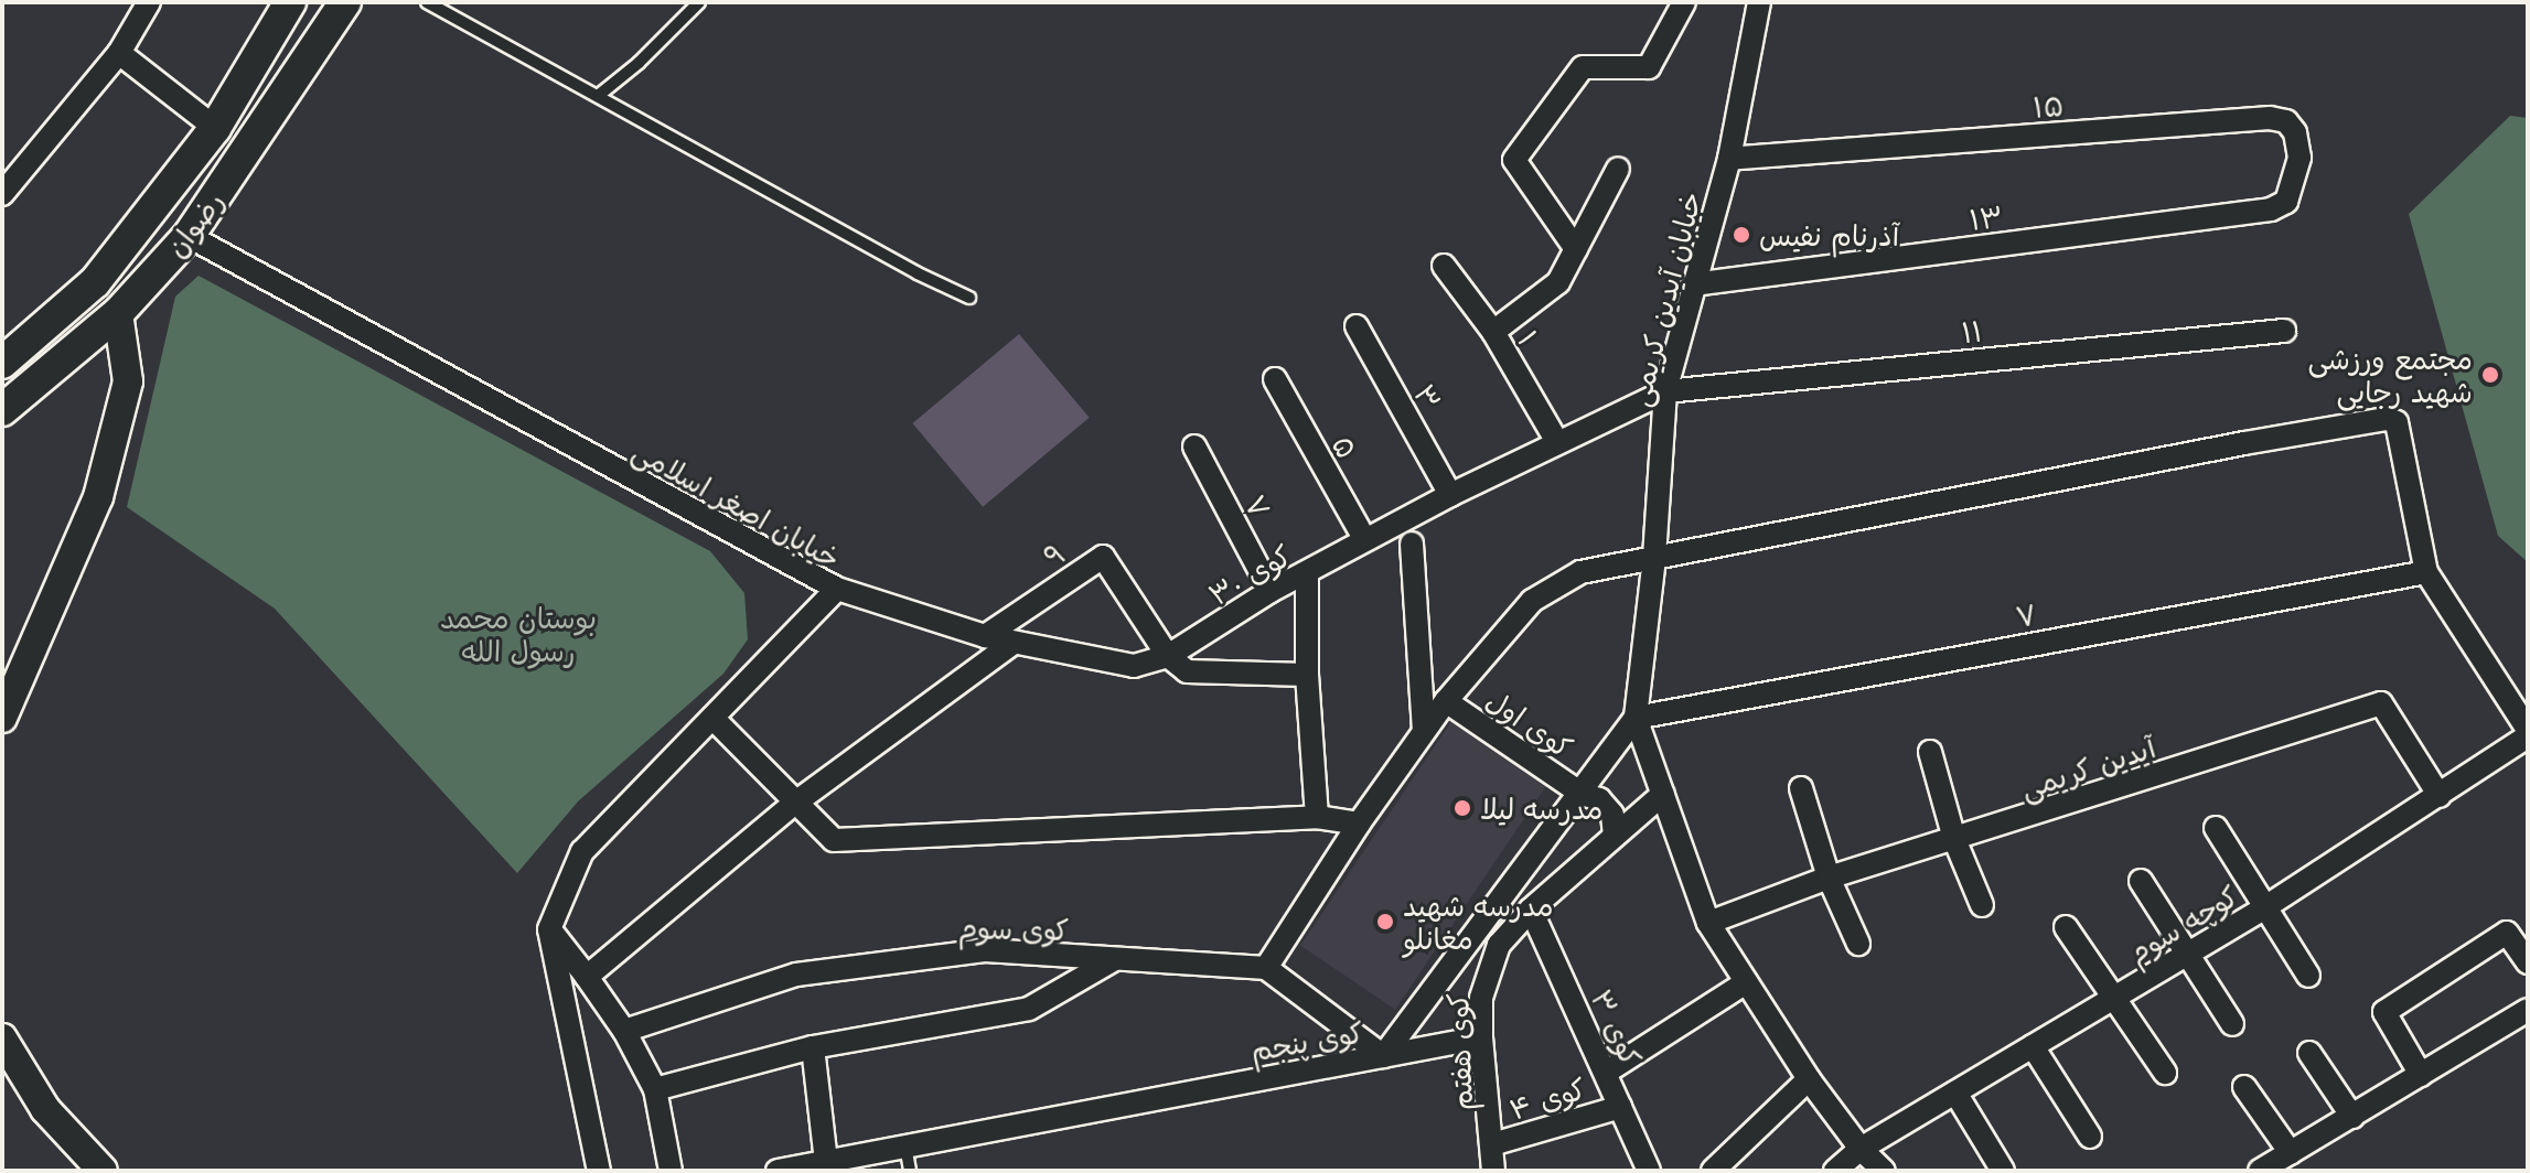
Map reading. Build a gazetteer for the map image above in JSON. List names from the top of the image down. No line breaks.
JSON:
{"streets":{"main road":["رضوان"],"street":["۱۵","۱۳","خیابان آیدین کریمی","۱۱","۱","۳","۵","خیابان اصغر اسلامی","۷","۹","کوی ۳۰","کوی اول","آیدین کریمی","کوچه سوم","کوی سوم","کوی ۳","کوی پنجم","کوی هفتم","کوی ۴"]},"crossings":[["۱۵","۱۳"],["۱۵","خیابان آیدین کریمی"],["۱۳","خیابان آیدین کریمی"],["رضوان","خیابان اصغر اسلامی"],["خیابان آیدین کریمی","۱۱"],["خیابان آیدین کریمی","۷"],["خیابان آیدین کریمی","کوی ۳۰"],["خیابان آیدین کریمی","کوی پنجم"],["۱۱","کوی ۳۰"],["۱","کوی ۳۰"],["۳","کوی ۳۰"],["۵","کوی ۳۰"],["خیابان اصغر اسلامی","کوی ۳۰"],["۷","کوی ۳۰"],["۷","کوی پنجم"],["۹","کوی ۳۰"],["کوی اول","کوی پنجم"],["کوی اول","کوی هفتم"],["آیدین کریمی","کوچه سوم"],["کوی ۳","کوی هفتم"],["کوی ۳","کوی ۴"],["کوی هفتم","کوی ۴"]],"parks":["بوستان محمد رسول الله"],"places":["آذرنام نفیس","مجتمع ورزشی شهید رجایی","مدرسه لیلا","مدرسه شهید مغانلو"]}
